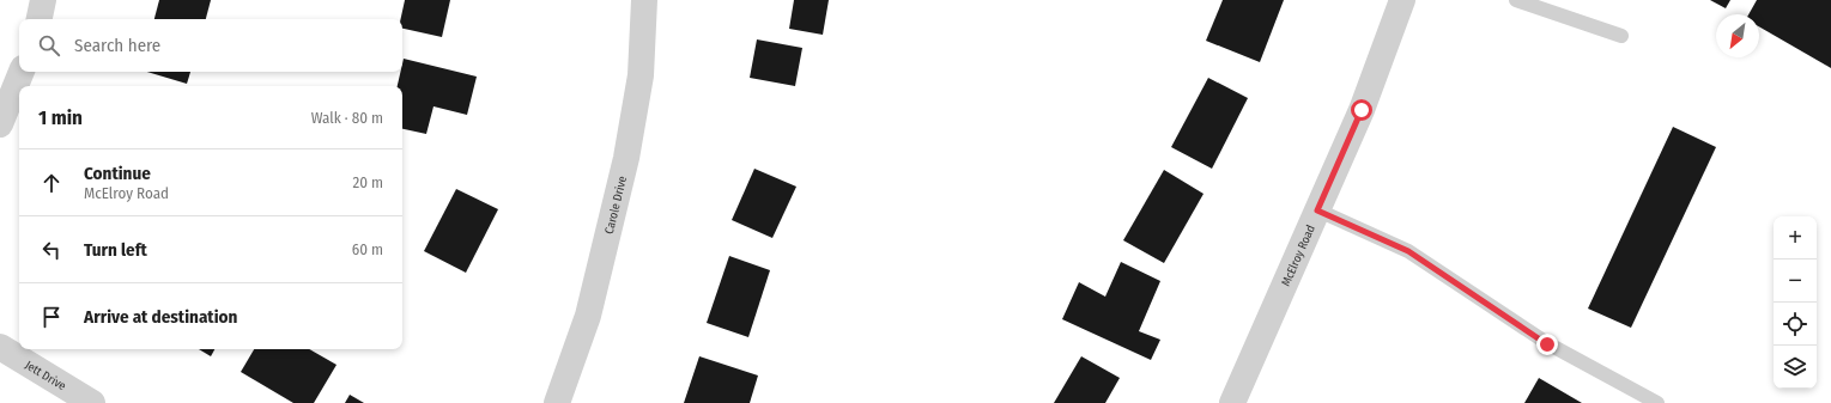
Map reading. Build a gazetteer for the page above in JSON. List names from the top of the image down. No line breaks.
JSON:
{"streets":{"street":["Carole Drive","McElroy Road","Jett Drive"]},"north":"bottom left","page":{"search":"Search here","heading":["1 min","Walk · 80 m"],"list":[["Continue","McElroy Road","20 m"],["Turn left","60 m"],"Arrive at destination"],"map_buttons":["+","−"]}}
